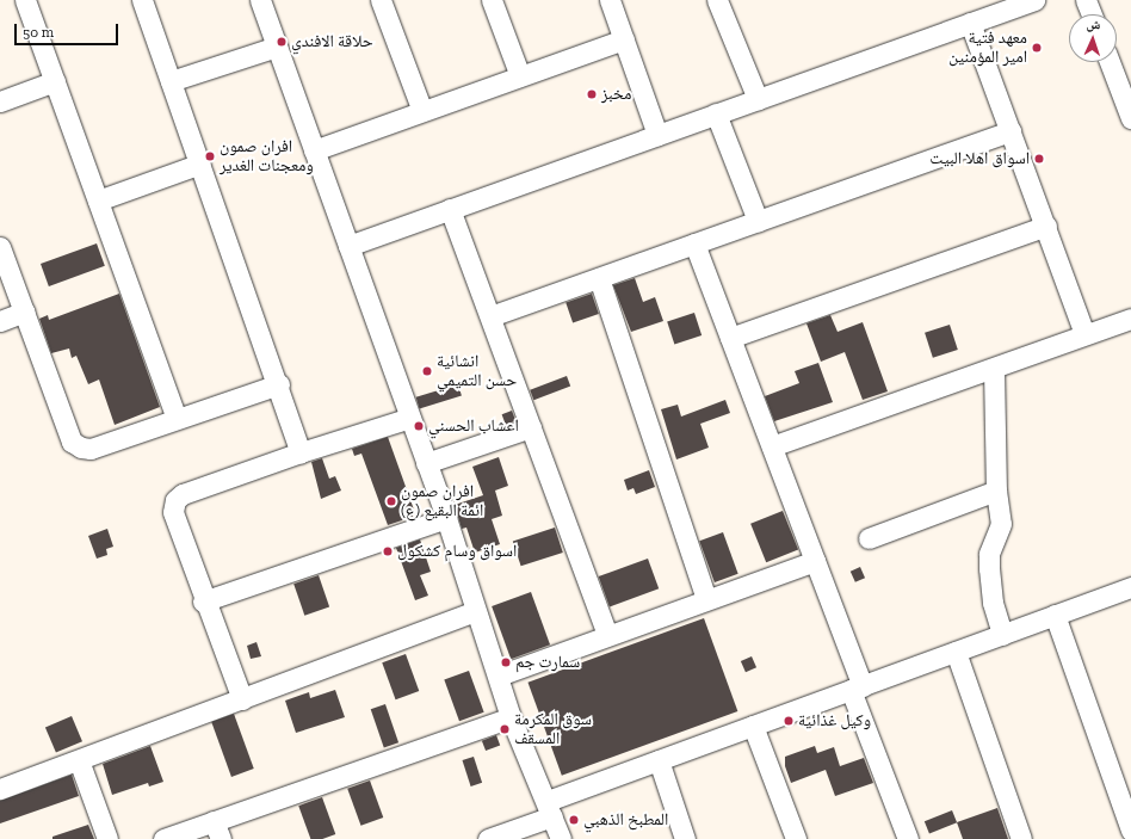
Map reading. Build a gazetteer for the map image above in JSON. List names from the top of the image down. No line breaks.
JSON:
{"places":["حلاقة الافندي","معهد فتية امير المؤمنين","مخبز","افران صمون ومعجنات الغدير","اسواق اهلا البيت","انشائية حسن التميمي","اعشاب الحسني","افران صمون ائمة البقيع (ع)","اسواق وسام كشكول","سمارت جم","وكيل غذائية","سوق المكرمة المسقف","المطبخ الذهبي"],"scale_bar":"50 m","north":"top"}
